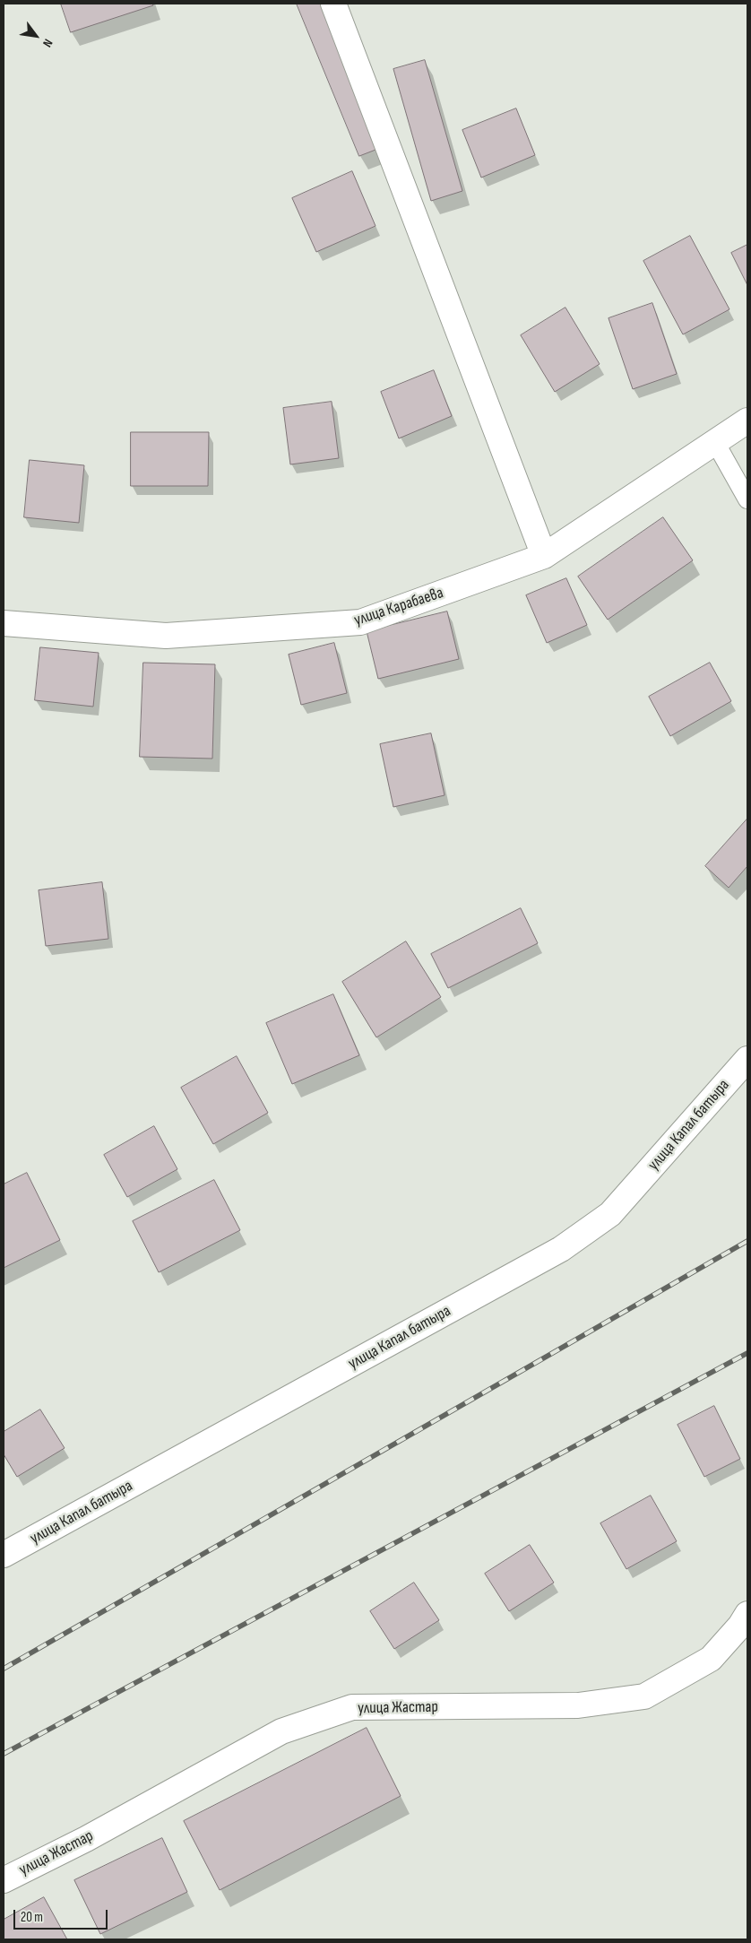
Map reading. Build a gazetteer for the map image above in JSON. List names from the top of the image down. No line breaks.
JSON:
{"streets":{"street":["улица Карабаева","улица Капал батыра","улица Жастар"]},"scale_bar":"20 m","north":"bottom right"}
